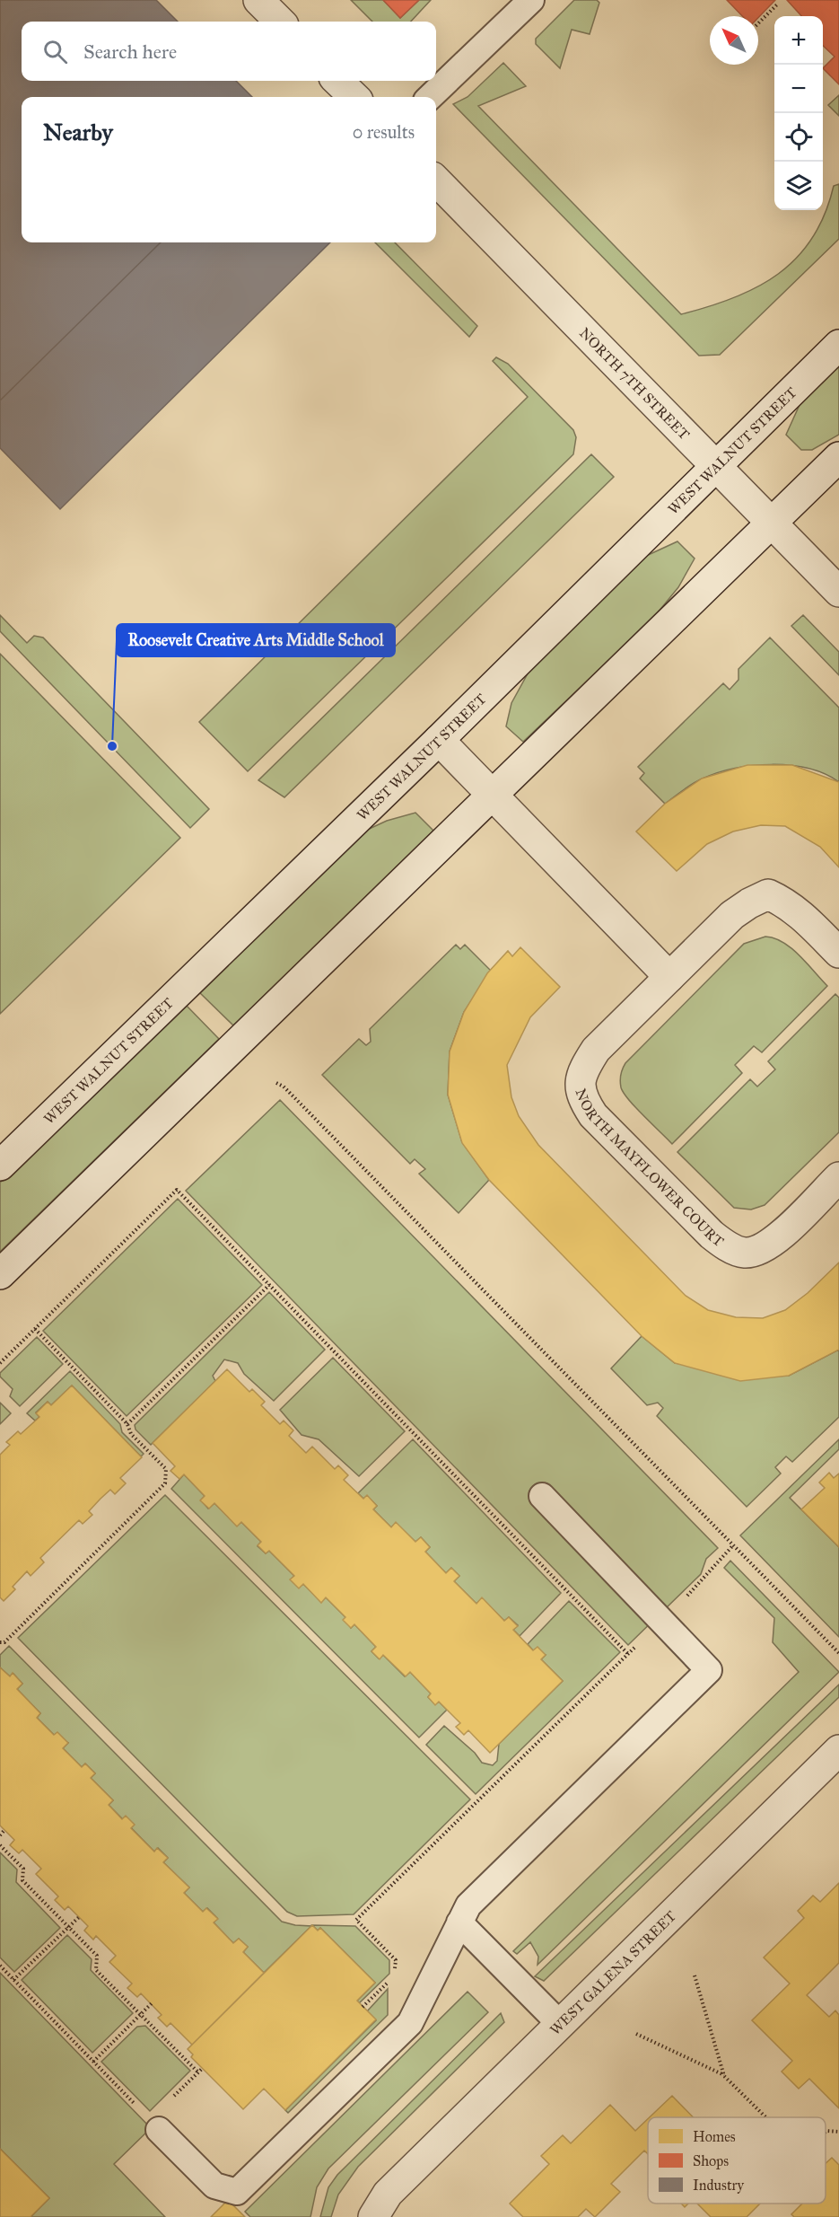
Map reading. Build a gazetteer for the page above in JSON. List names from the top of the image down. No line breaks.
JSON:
{"streets":{"street":["NORTH 7TH STREET","WEST WALNUT STREET","NORTH MAYFLOWER COURT","WEST GALENA STREET"]},"crossings":[["NORTH 7TH STREET","WEST WALNUT STREET"]],"places":["Roosevelt Creative Arts Middle School"],"legend":["Homes","Shops","Industry"],"north":"top left","page":{"map_buttons":["+","−"],"search":"Search here","heading":["Nearby","0 results"]}}
